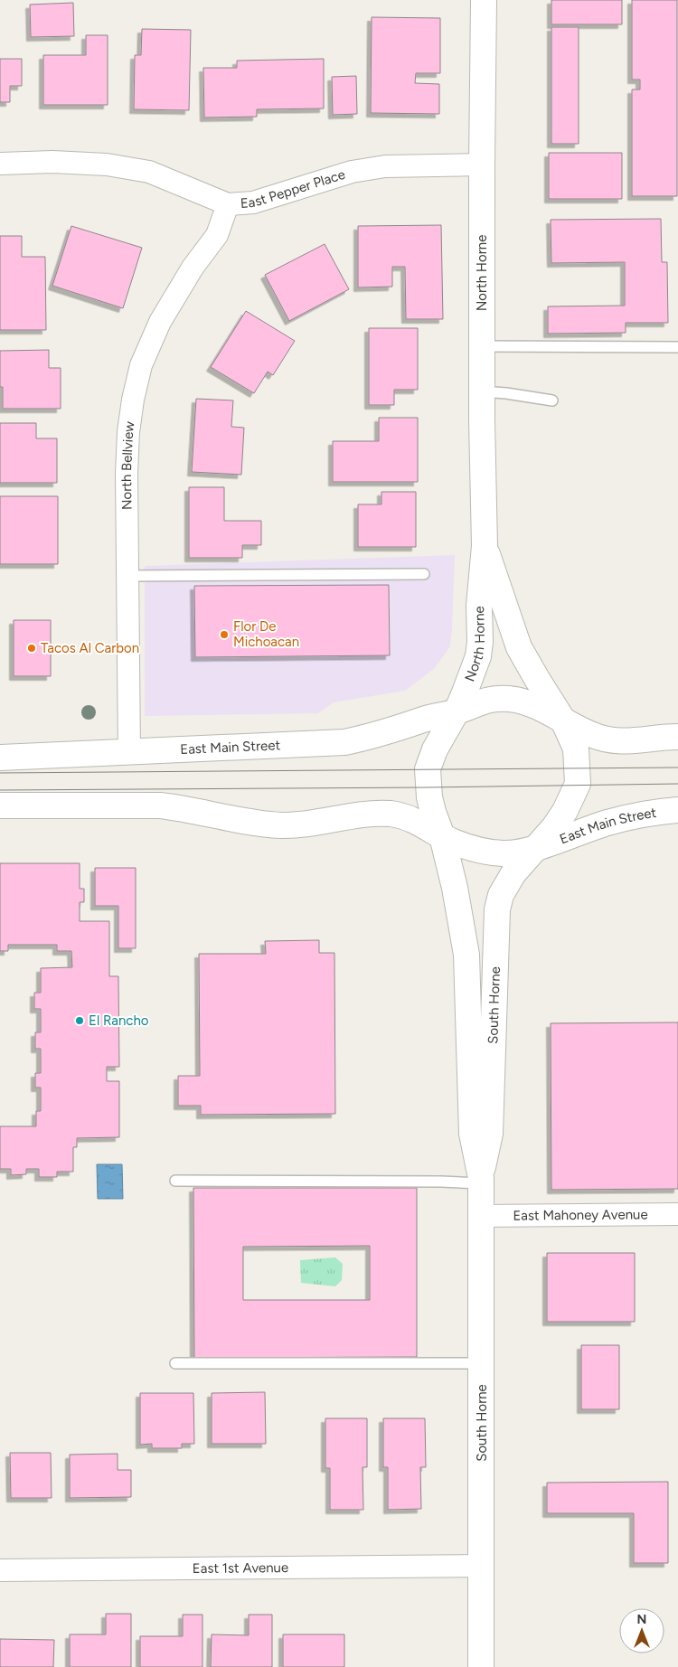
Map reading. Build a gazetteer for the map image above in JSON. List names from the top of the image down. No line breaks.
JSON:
{"streets":{"street":["East Pepper Place","North Horne","North Bellview","East Main Street","South Horne","East Mahoney Avenue","East 1st Avenue"]},"crossings":[["East Pepper Place","North Horne"],["East Pepper Place","North Bellview"],["North Horne","East Main Street"],["North Horne","South Horne"],["North Bellview","East Main Street"],["East Main Street","South Horne"],["South Horne","East Mahoney Avenue"],["South Horne","East 1st Avenue"]],"places":["Flor De Michoacan","Tacos Al Carbon","El Rancho"],"north":"top"}
